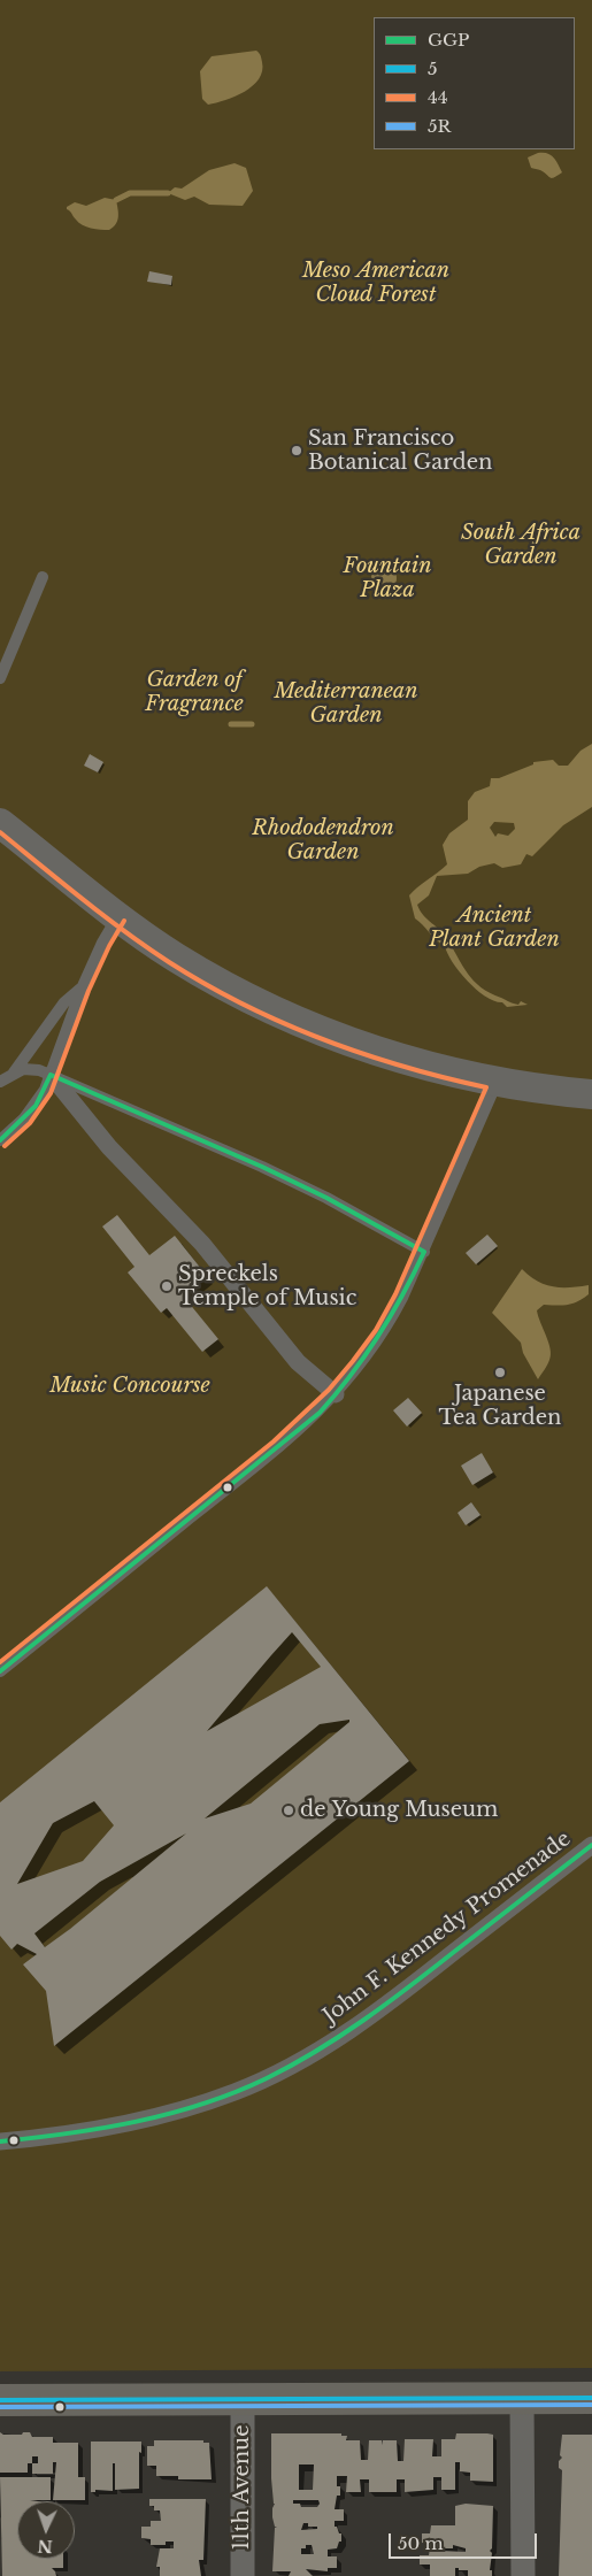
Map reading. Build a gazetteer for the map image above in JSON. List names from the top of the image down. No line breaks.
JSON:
{"streets":{"street":["John F. Kennedy Promenade","11th Avenue"]},"parks":["Meso American Cloud Forest","South Africa Garden","Fountain Plaza","Garden of Fragrance","Mediterranean Garden","Rhododendron Garden","Ancient Plant Garden","Music Concourse"],"places":["San Francisco Botanical Garden","Spreckels Temple of Music","Japanese Tea Garden","de Young Museum"],"lines":["transit line 44","transit line GGP","transit line 5","transit line 5R"],"legend":["GGP","5","44","5R"],"scale_bar":"50 m","north":"bottom"}
